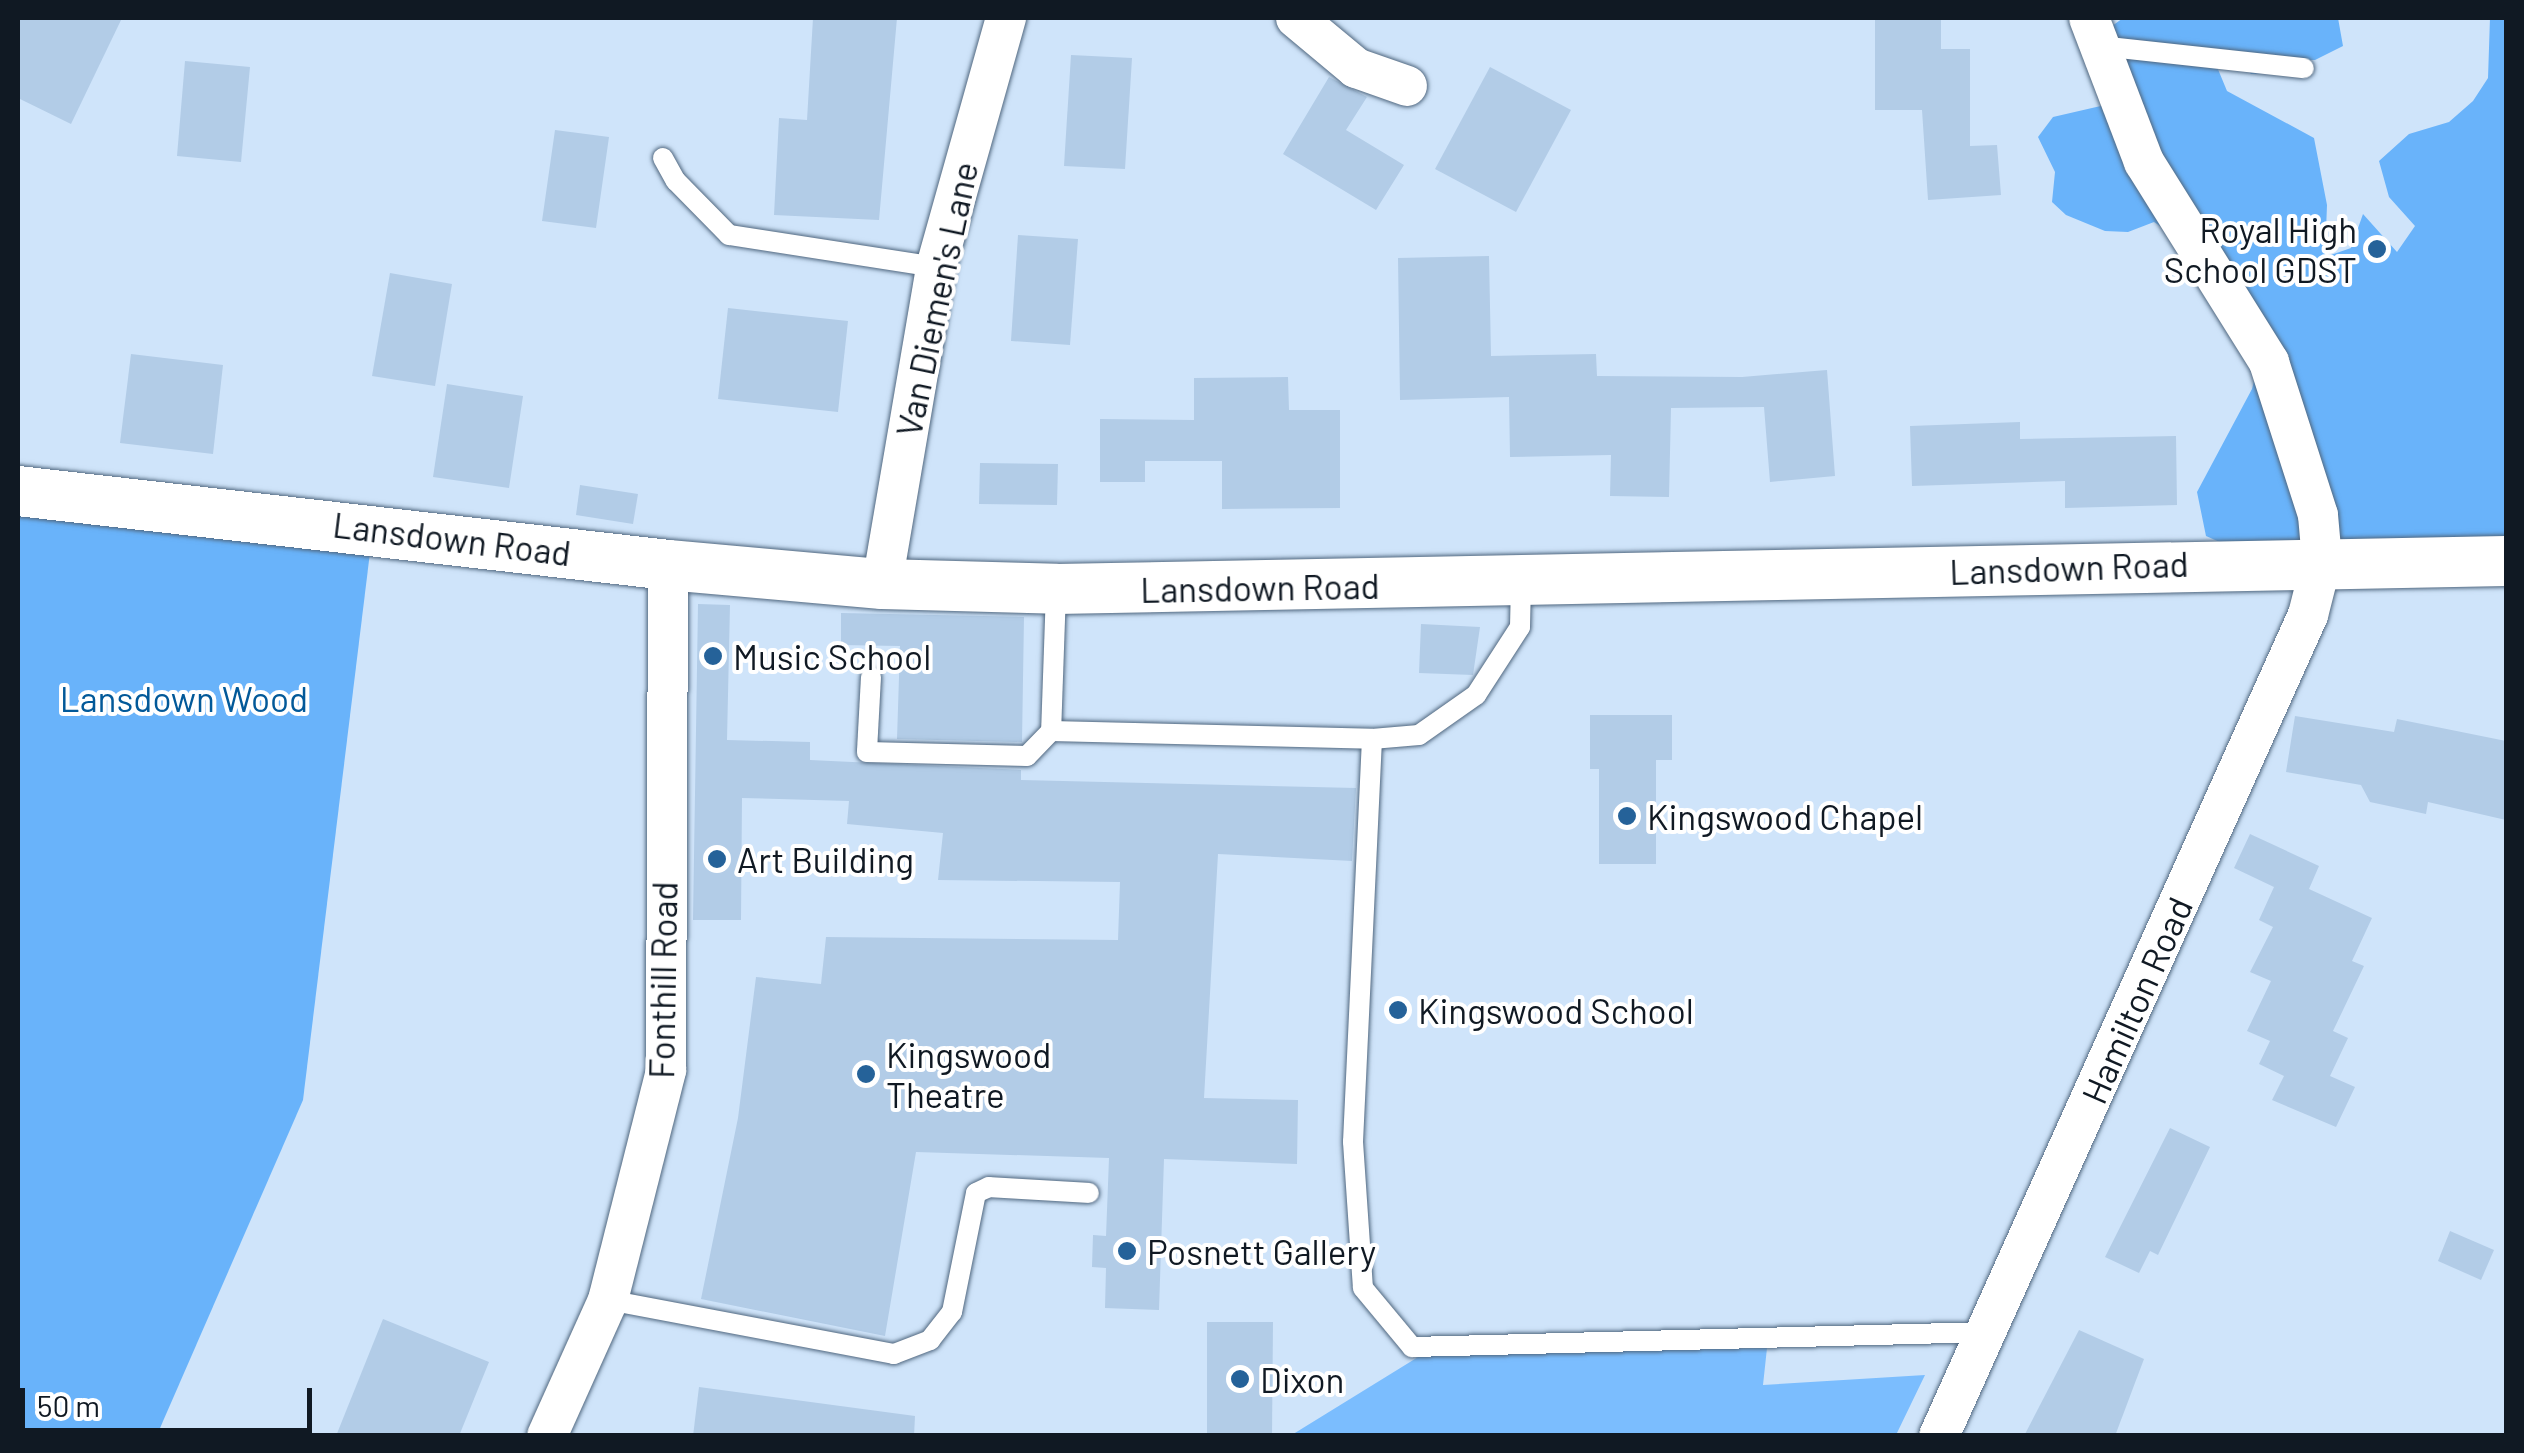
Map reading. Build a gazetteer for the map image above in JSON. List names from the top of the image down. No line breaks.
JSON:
{"streets":{"street":["Van Diemen's Lane","Lansdown Road","Fonthill Road","Hamilton Road"]},"crossings":[["Van Diemen's Lane","Lansdown Road"],["Lansdown Road","Fonthill Road"],["Lansdown Road","Hamilton Road"]],"parks":["Lansdown Wood"],"places":["Royal High School GDST","Music School","Kingswood Chapel","Art Building","Kingswood School","Kingswood Theatre","Posnett Gallery","Dixon"],"scale_bar":"50 m"}
